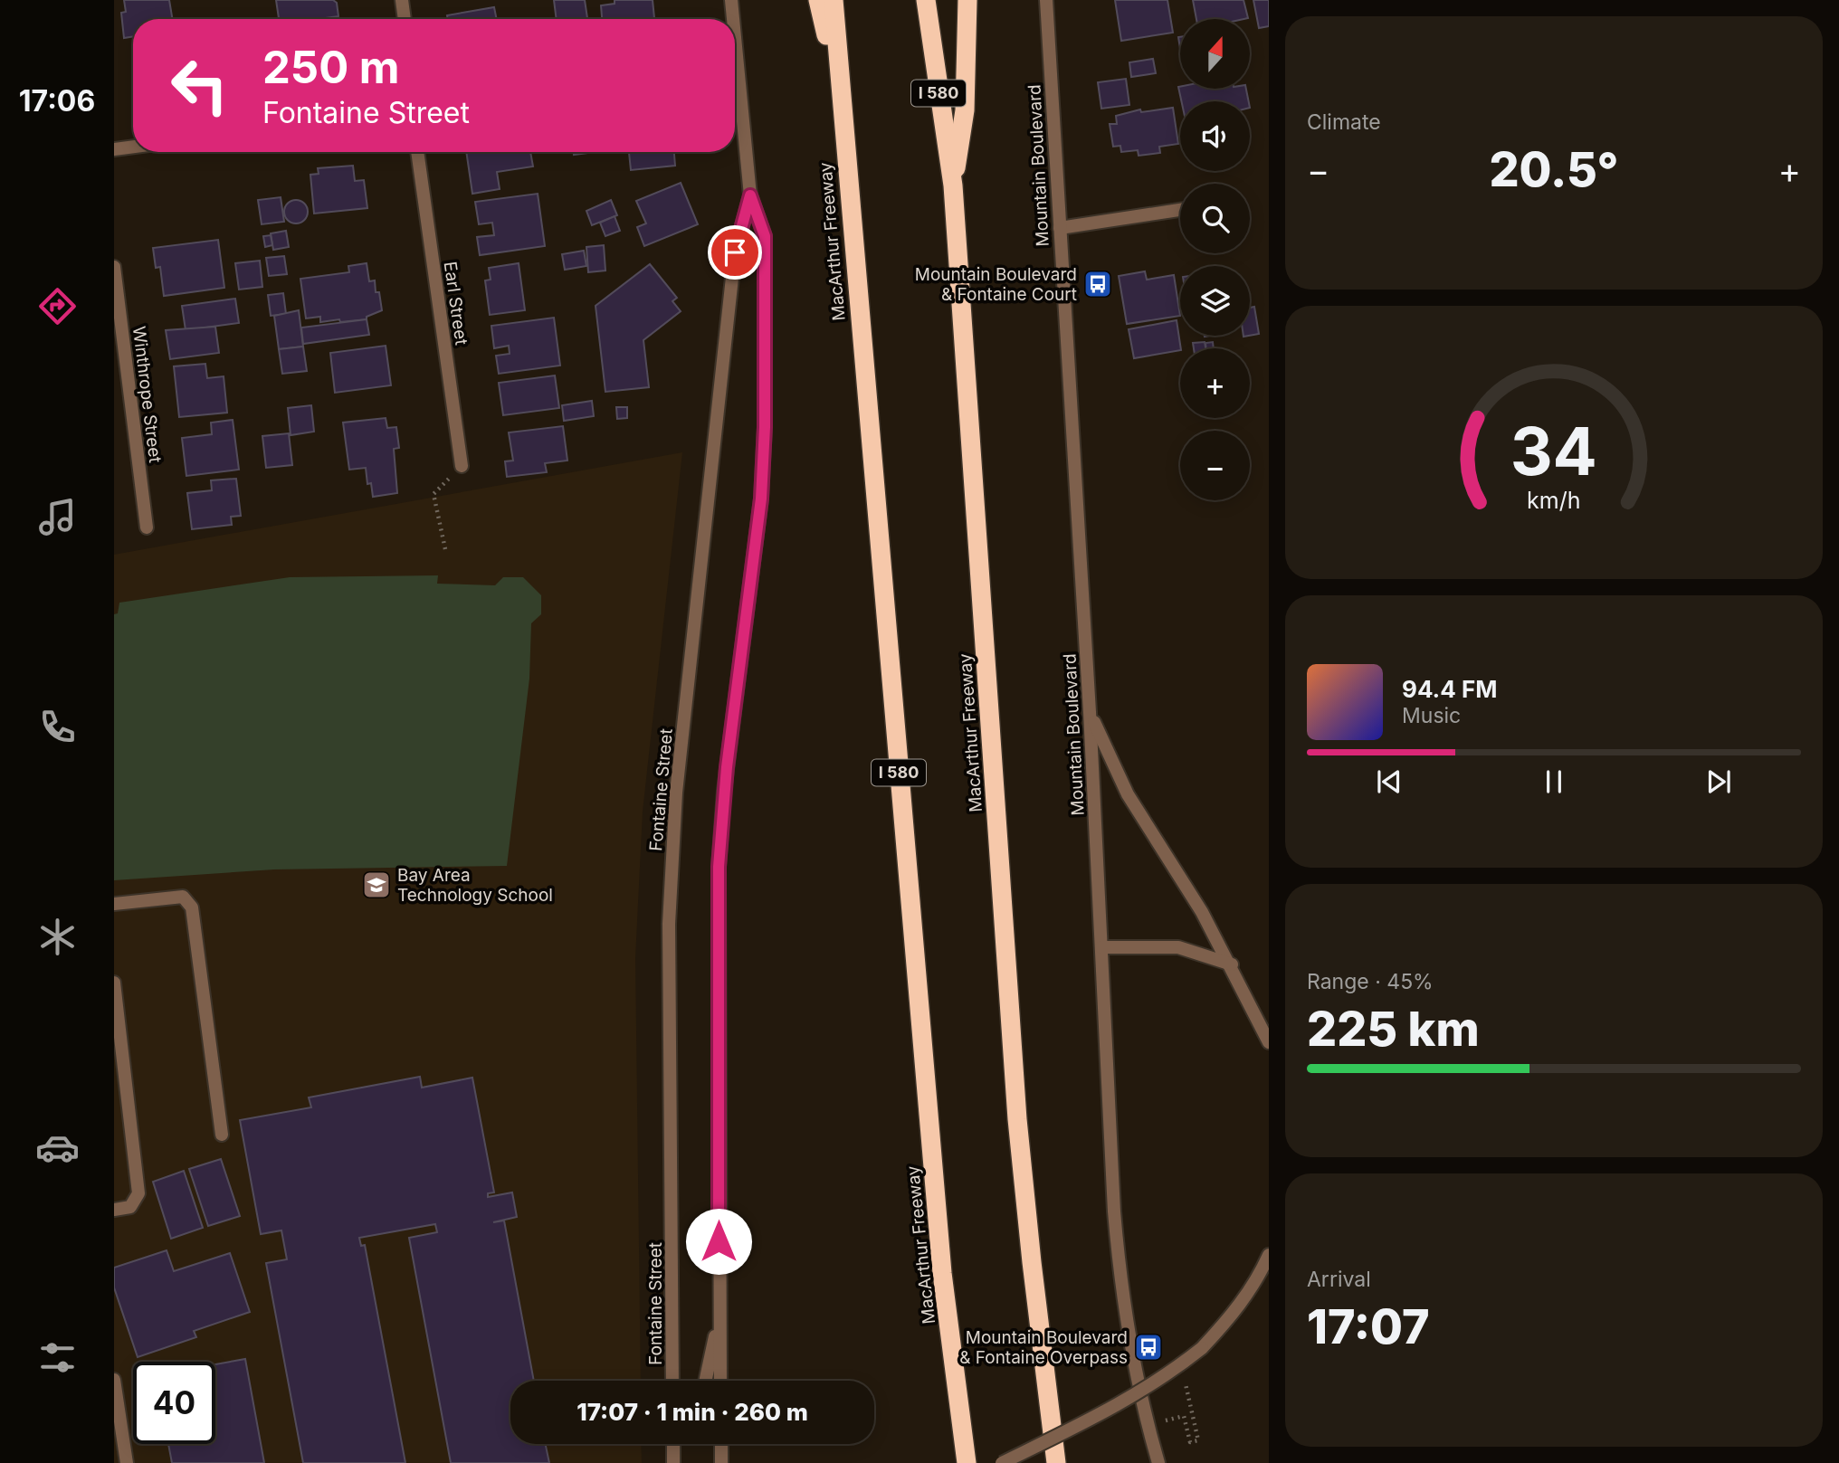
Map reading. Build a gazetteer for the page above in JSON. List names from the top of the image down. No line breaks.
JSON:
{"streets":{"highway":["I 580","MacArthur Freeway"],"street":["Mountain Boulevard","Earl Street","Winthrope Street","Fontaine Street"]},"places":{"bus stop":["Mountain Boulevard & Fontaine Court","Mountain Boulevard & Fontaine Overpass"],"school or university":["Bay Area Technology School"]},"north":"top","page":{"tabs":"17:06","tile":["Climate",["Range · 45%","225 km"],["Arrival","17:07"]],"map_buttons":["+","−"],"turn":["250 m","Fontaine Street"],"heat":["−","20.5°","+"],"song":["94.4 FM","Music"],"limit":"40","trip":"17:07 · 1 min · 260 m","gauge":["34","km/h"]}}
